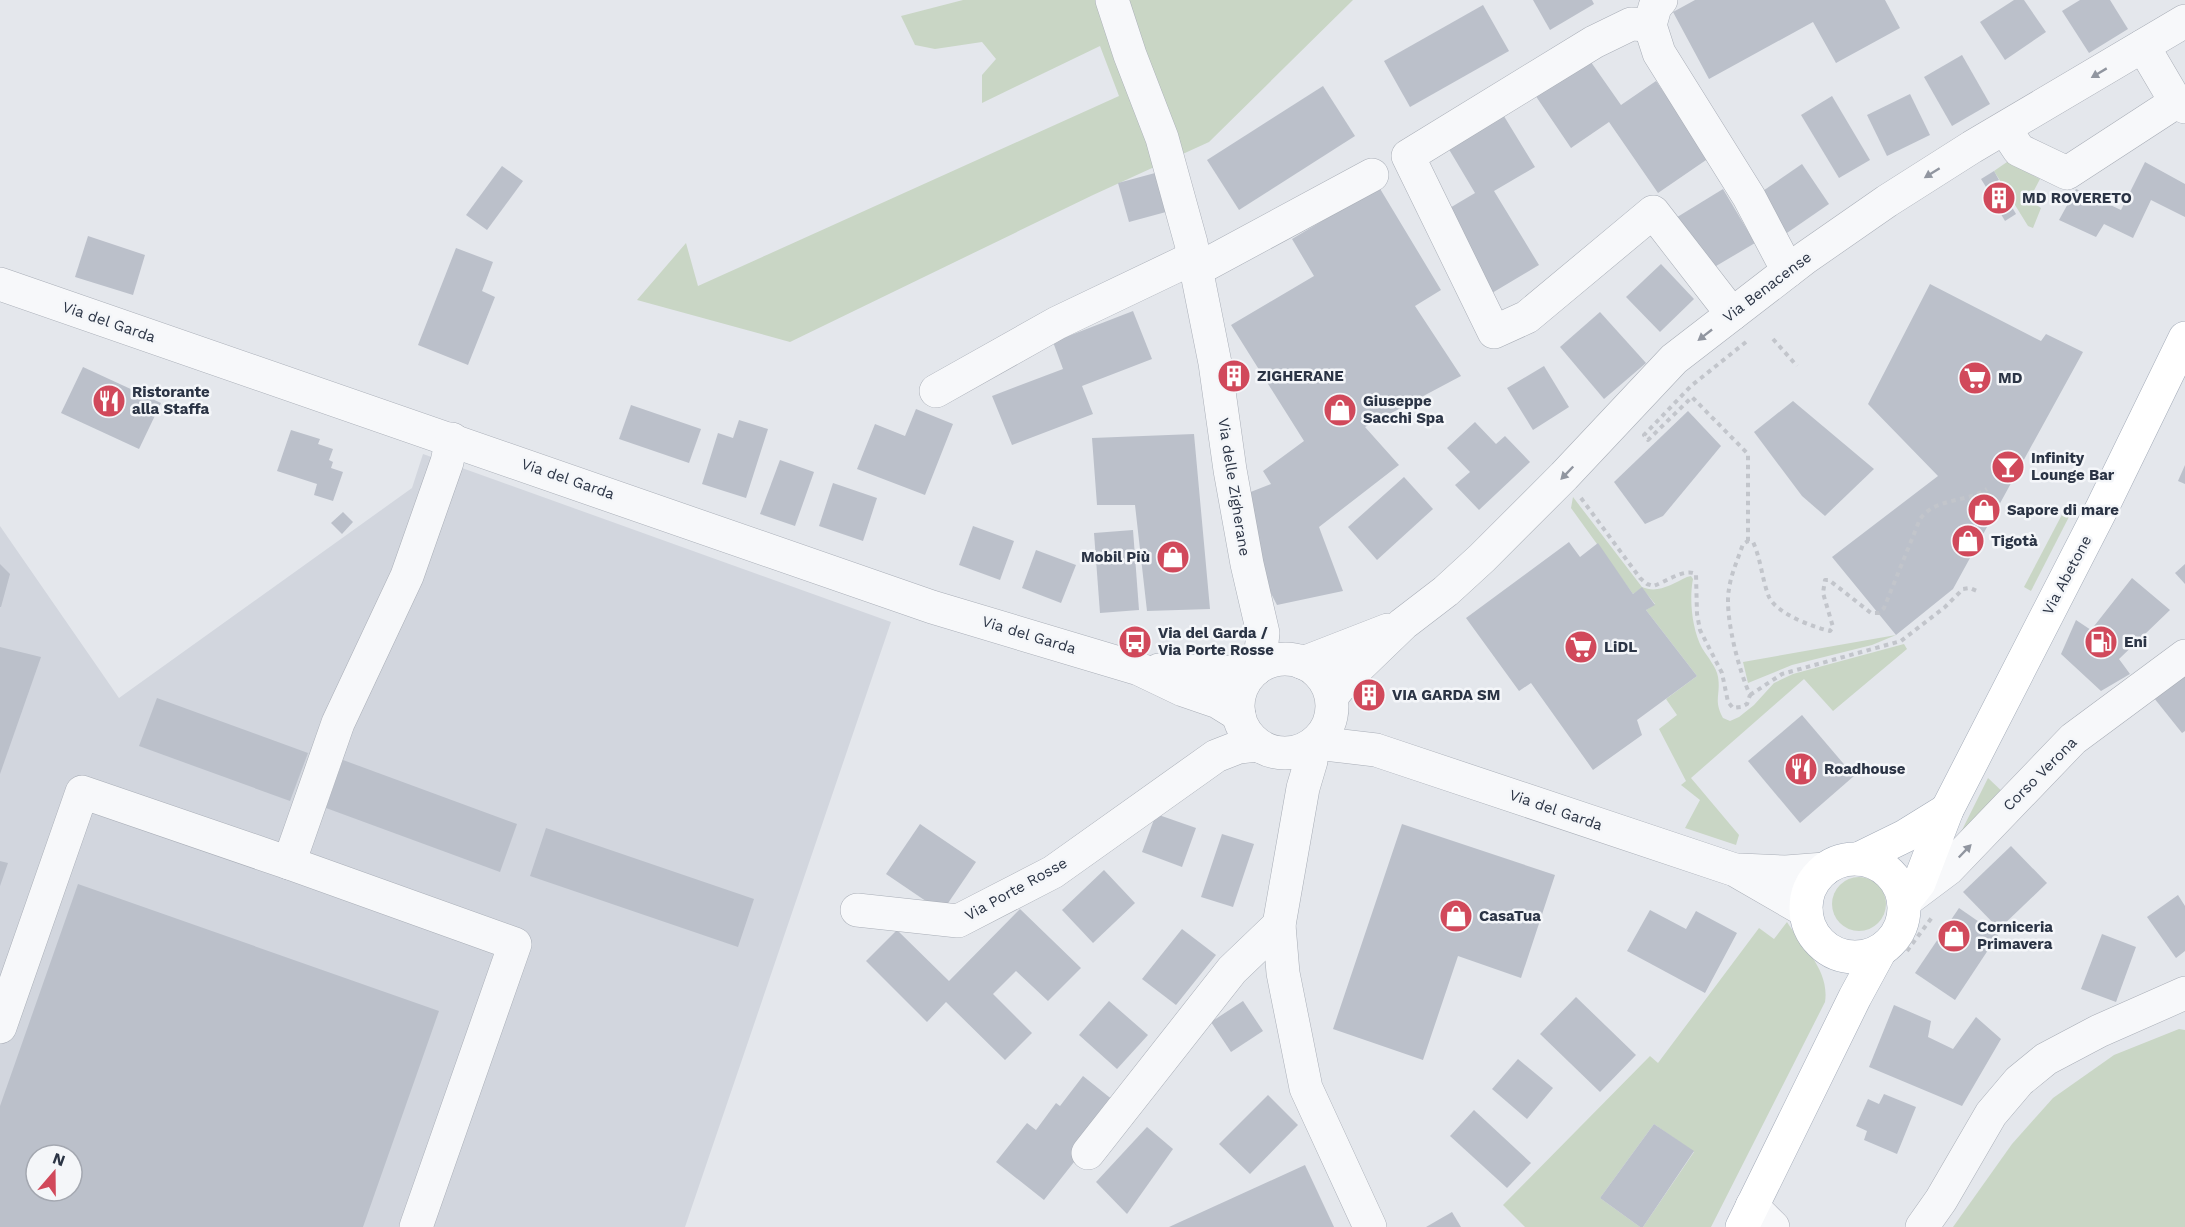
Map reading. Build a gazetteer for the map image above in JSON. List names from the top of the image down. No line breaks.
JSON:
{"streets":{"main road":["Via Abetone"],"street":["Via Benacense","Via del Garda","Via delle Zigherane","Corso Verona","Via Porte Rosse"]},"crossings":[["Via del Garda","Via delle Zigherane"],["Via del Garda","Via Abetone"],["Via del Garda","Corso Verona"],["Via del Garda","Via Porte Rosse"],["Via delle Zigherane","Via Porte Rosse"],["Via Abetone","Corso Verona"]],"one_way":["Via Benacense"],"places":{"building":["MD ROVERETO","ZIGHERANE","VIA GARDA SM"],"supermarket":["MD","LiDL"],"restaurant":["Ristorante alla Staffa","Roadhouse"],"shop":["Giuseppe Sacchi Spa","Sapore di mare","Tigotà","Mobil Più","CasaTua","Corniceria Primavera"],"bar":["Infinity Lounge Bar"],"bus stop":["Via del Garda / Via Porte Rosse"],"fuel station":["Eni"]},"north":"top"}
